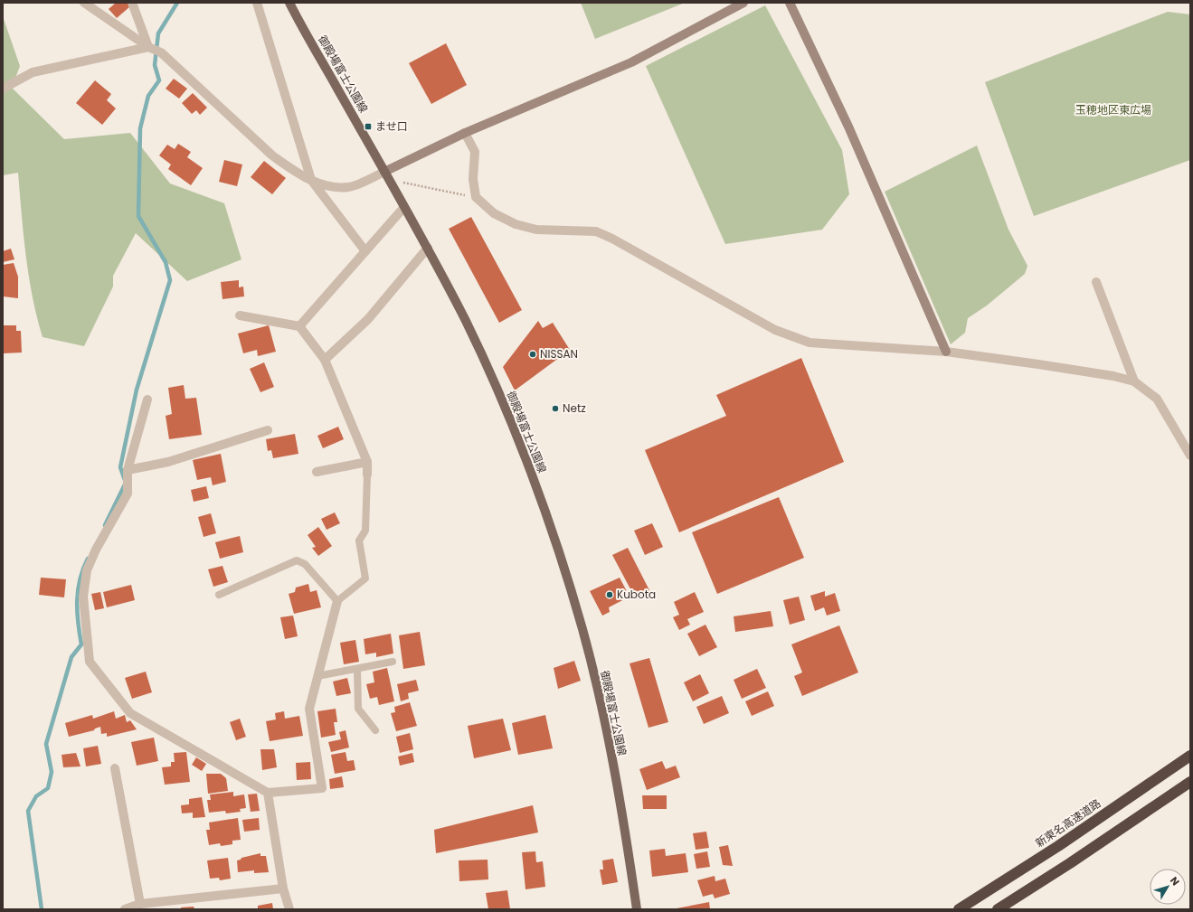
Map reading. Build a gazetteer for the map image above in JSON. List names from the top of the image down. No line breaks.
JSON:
{"streets":{"highway":["新東名高速道路"],"main road":["御殿場富士公園線"]},"parks":["玉穂地区東広場"],"places":{"transit":["ませ口"],"other":["NISSAN","Netz","Kubota"]},"north":"top right"}
